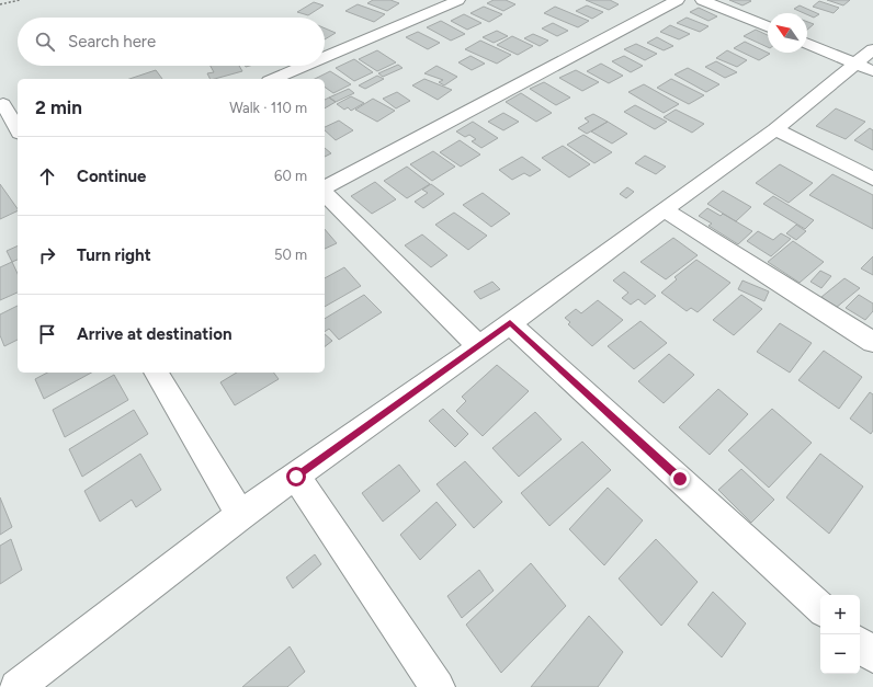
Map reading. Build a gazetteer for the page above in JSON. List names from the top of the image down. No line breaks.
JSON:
{"north":"top left","page":{"search":"Search here","heading":["2 min","Walk · 110 m"],"list":[["Continue","60 m"],["Turn right","50 m"],"Arrive at destination"],"map_buttons":["+","−"]}}
